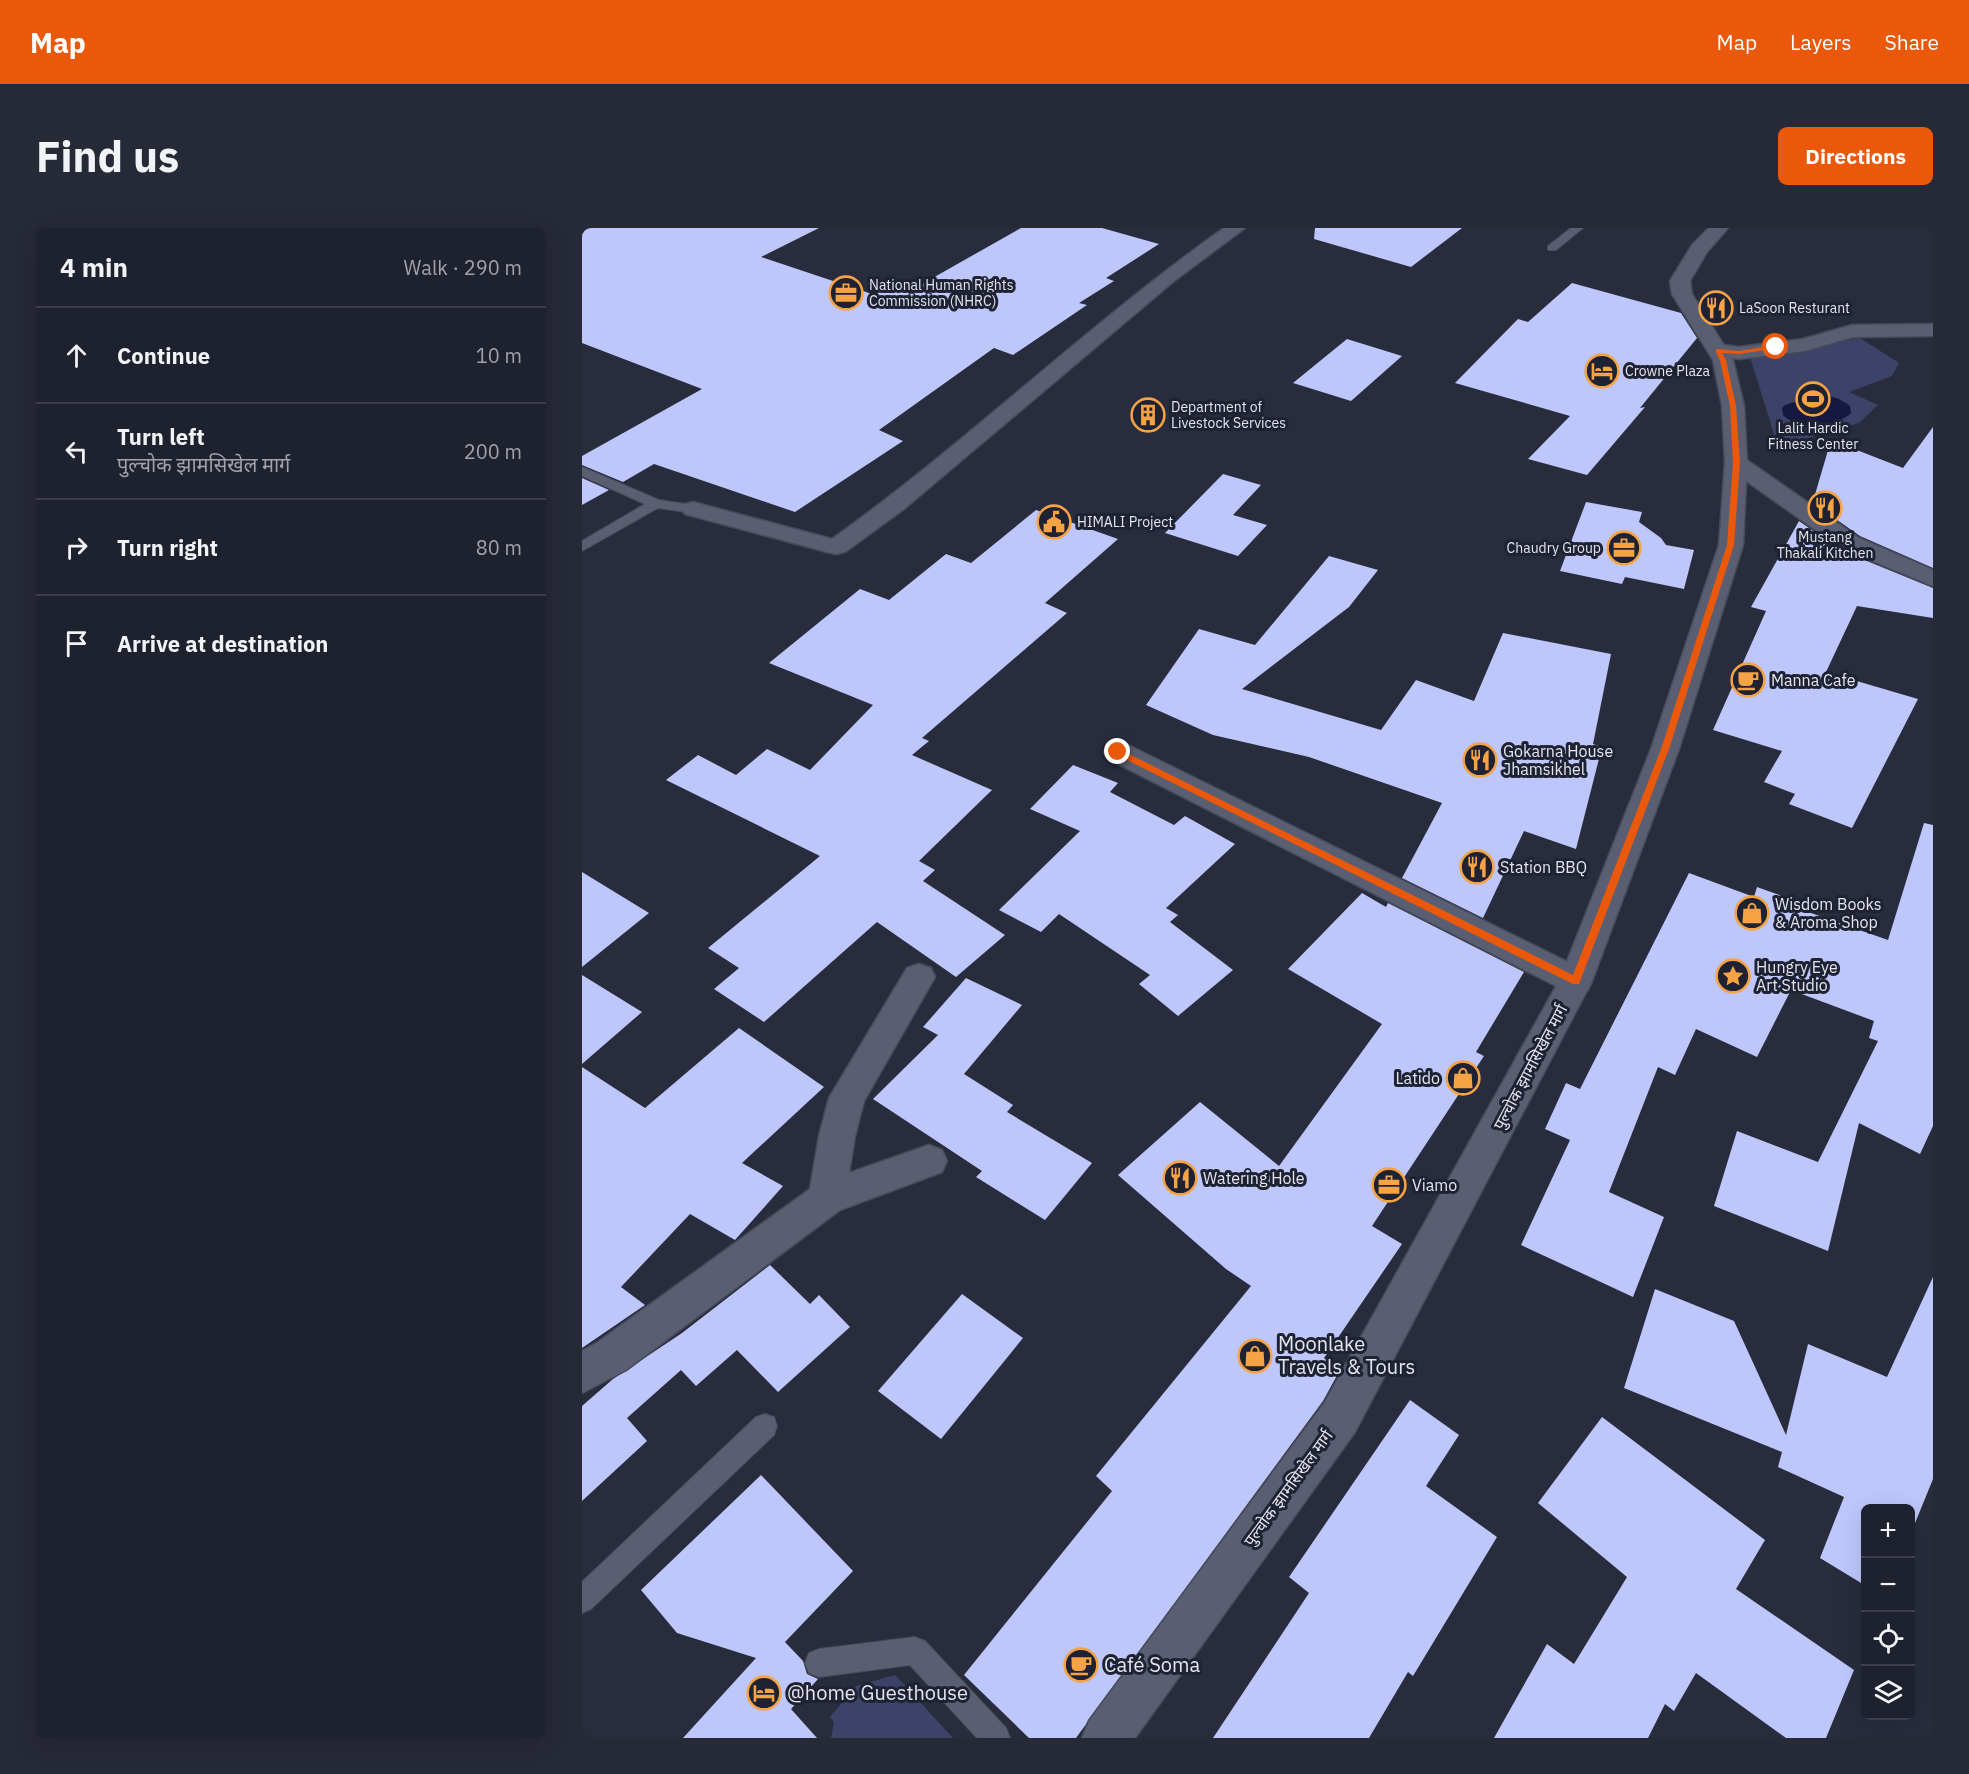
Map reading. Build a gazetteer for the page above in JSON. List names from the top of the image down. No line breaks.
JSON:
{"streets":{"street":["पुल्चोक झामसिखेल मार्ग"]},"places":{"office":["National Human Rights Commission (NHRC)","Chaudry Group","Viamo"],"restaurant":["LaSoon Resturant","Mustang Thakali Kitchen","Gokarna House Jhamsikhel","Station BBQ","Watering Hole"],"hotel":["Crowne Plaza","@home Guesthouse"],"sports":["Lalit Hardic Fitness Center"],"building":["Department of Livestock Services"],"public building":["HIMALI Project"],"cafe":["Manna Cafe","Café Soma"],"shop":["Wisdom Books & Aroma Shop","Latido","Moonlake Travels & Tours"],"place":["Hungry Eye Art Studio"]},"page":{"header":"Map","nav":["Map","Layers","Share"],"buttons":"Directions","title":"Find us","heading":["4 min","Walk · 290 m"],"list":[["Continue","10 m"],["Turn left","पुल्चोक झामसिखेल मार्ग","200 m"],["Turn right","80 m"],"Arrive at destination"],"map_buttons":["+","−"]}}
